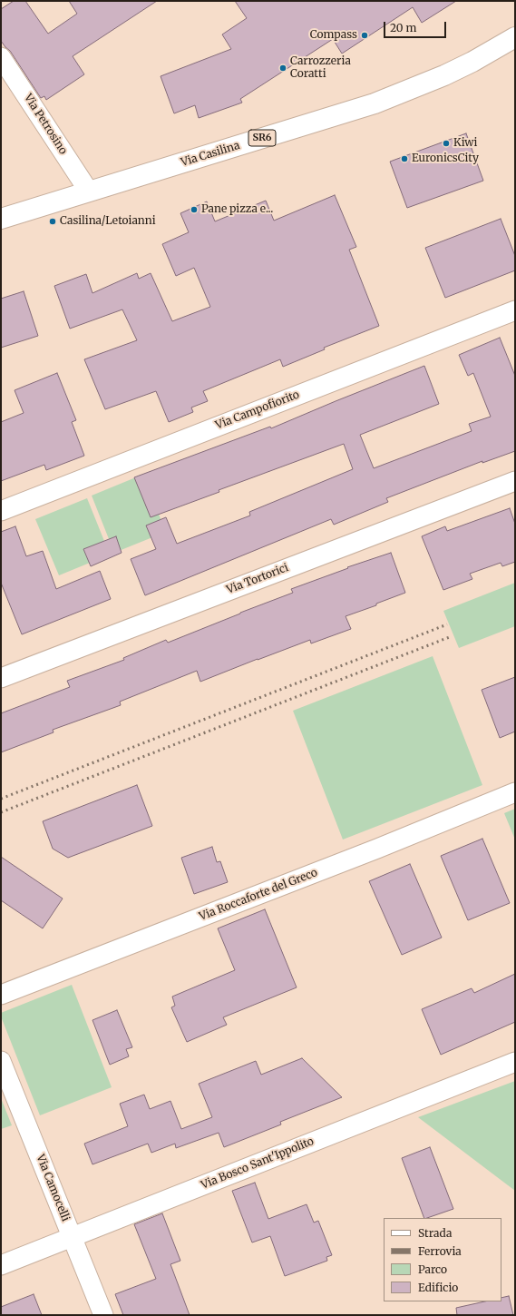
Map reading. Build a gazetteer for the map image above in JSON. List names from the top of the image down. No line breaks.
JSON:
{"streets":{"main road":["SR6","Via Casilina"],"street":["Via Petrosino","Via Campofiorito","Via Tortorici","Via Roccaforte del Greco","Via Bosco Sant'Ippolito","Via Camocelli"]},"crossings":[["Via Petrosino","Via Casilina"],["Via Bosco Sant'Ippolito","Via Camocelli"]],"places":["Compass","Carrozzeria Coratti","Kiwi","EuronicsCity","Pane pizza e...","Casilina/Letoianni"],"legend":["Strada","Ferrovia","Parco","Edificio"],"scale_bar":"20 m"}
